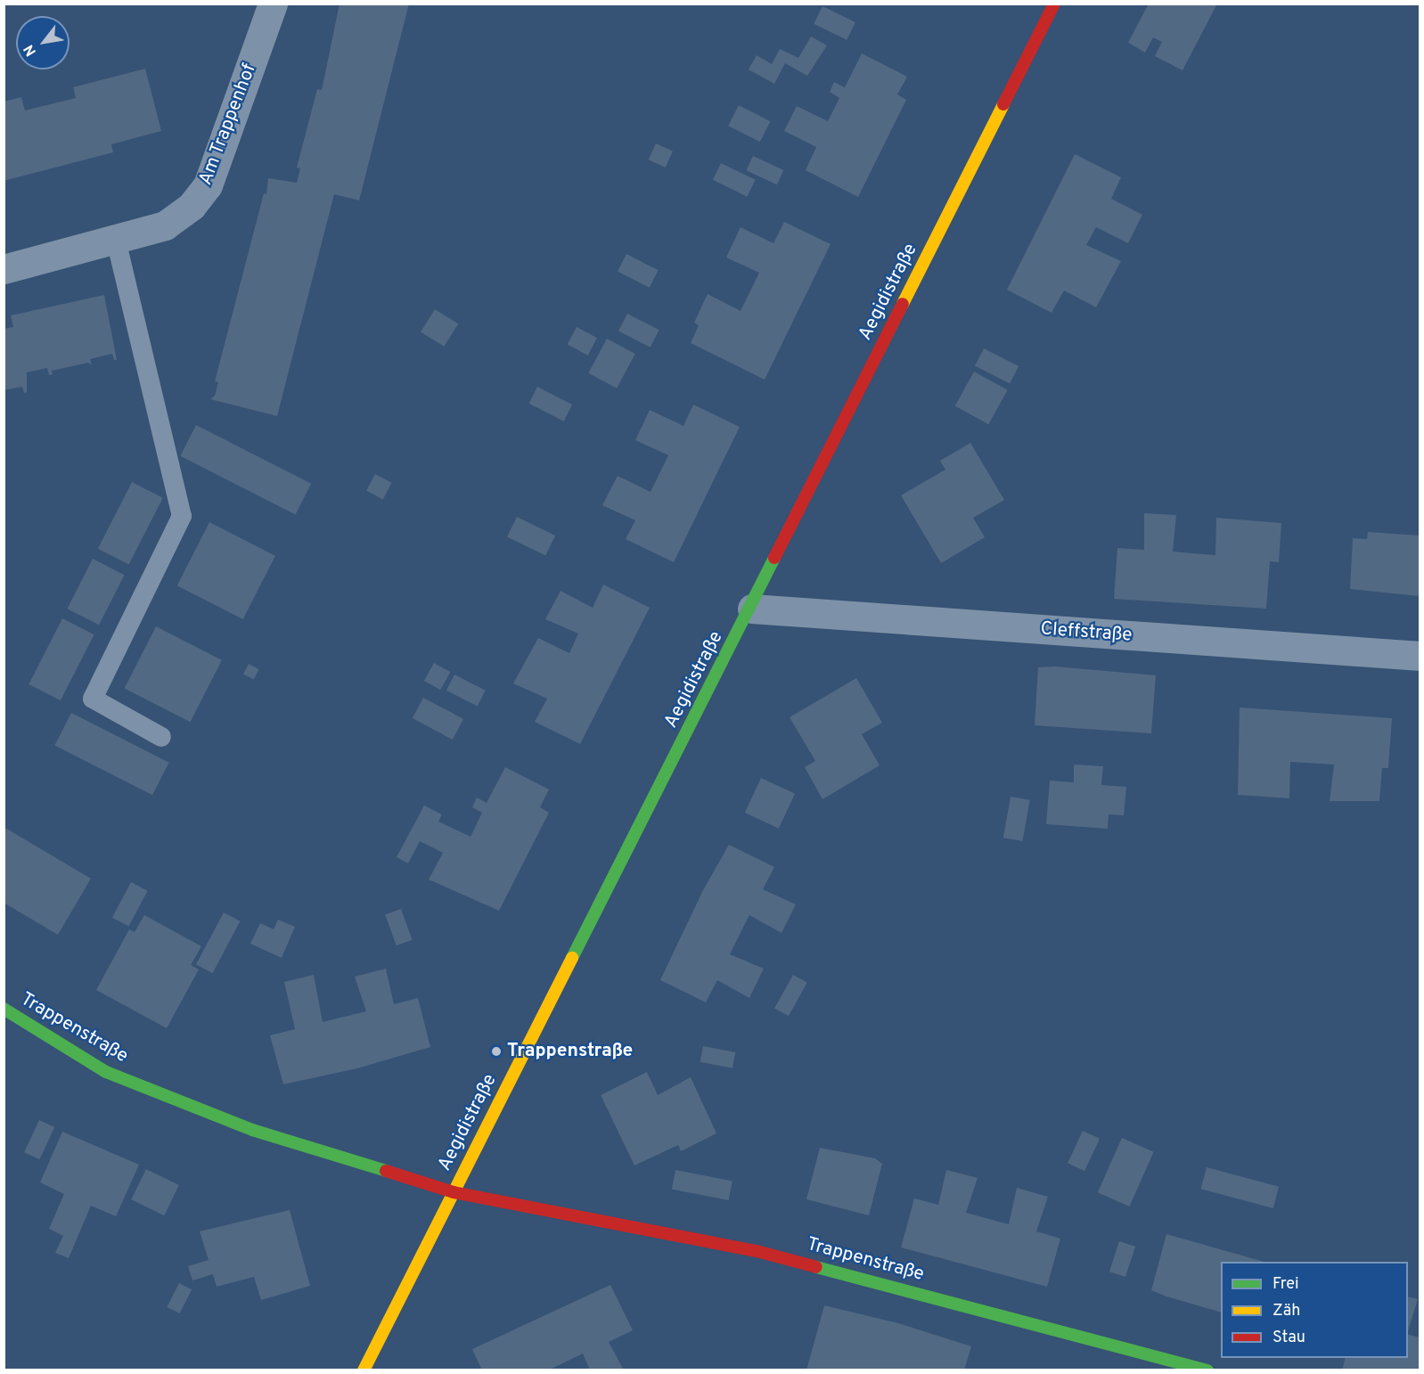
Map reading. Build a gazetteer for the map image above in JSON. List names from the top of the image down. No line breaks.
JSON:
{"streets":{"street":["Am Trappenhof","Aegidistraße","Cleffstraße","Trappenstraße"]},"crossings":[["Aegidistraße","Cleffstraße"],["Aegidistraße","Trappenstraße"]],"places":["Trappenstraße"],"legend":["Frei","Zäh","Stau"],"north":"bottom left"}
